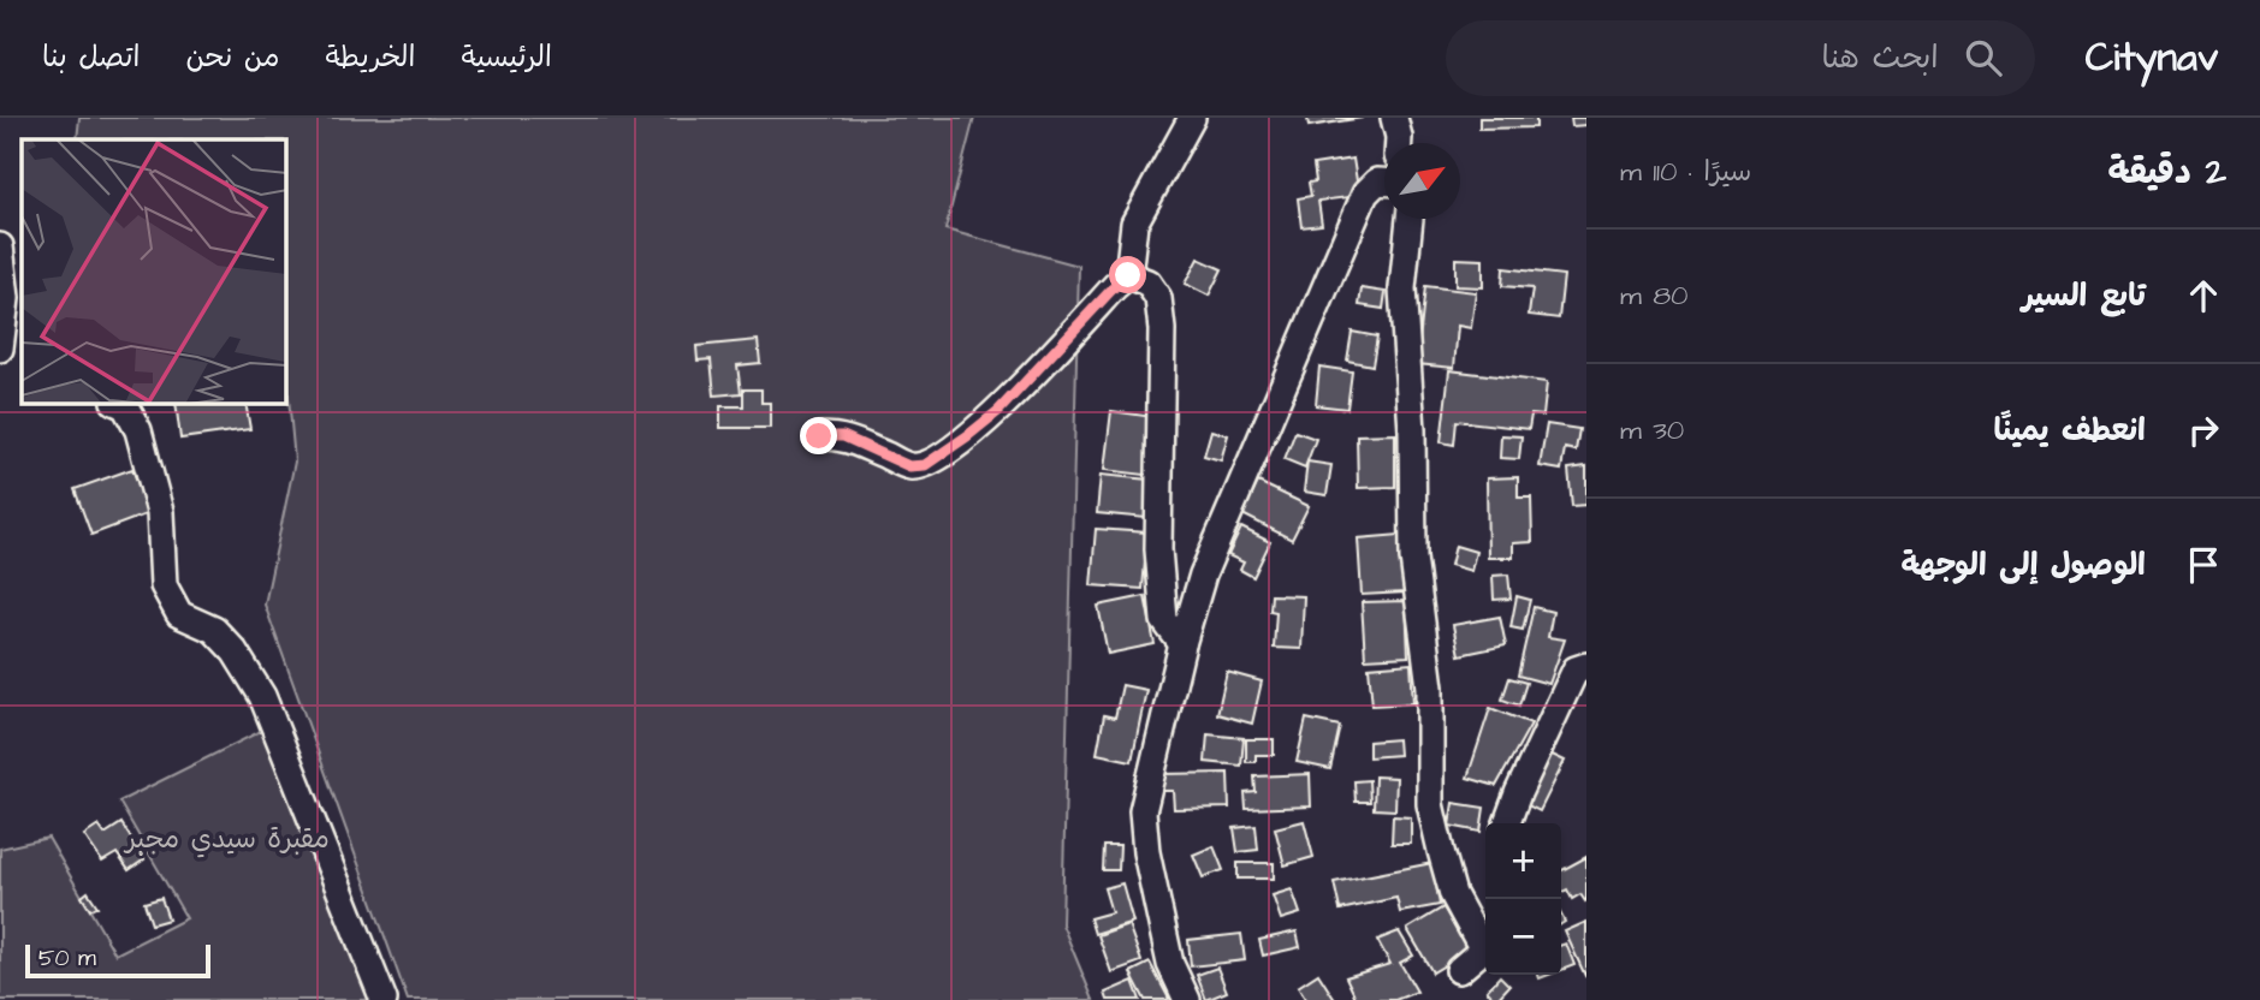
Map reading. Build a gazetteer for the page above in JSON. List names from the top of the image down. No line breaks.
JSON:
{"parks":["مقبرة سيدي مجبر"],"scale_bar":"50 m","north":"top right","page":{"header":"Citynav","search":"ابحث هنا","nav":["الرئيسية","الخريطة","من نحن","اتصل بنا"],"heading":["2 دقيقة","سيرًا · 110 m"],"list":[["تابع السير","80 m"],["انعطف يمينًا","30 m"],"الوصول إلى الوجهة"],"map_buttons":["+","−"],"scale":"50 m"}}
